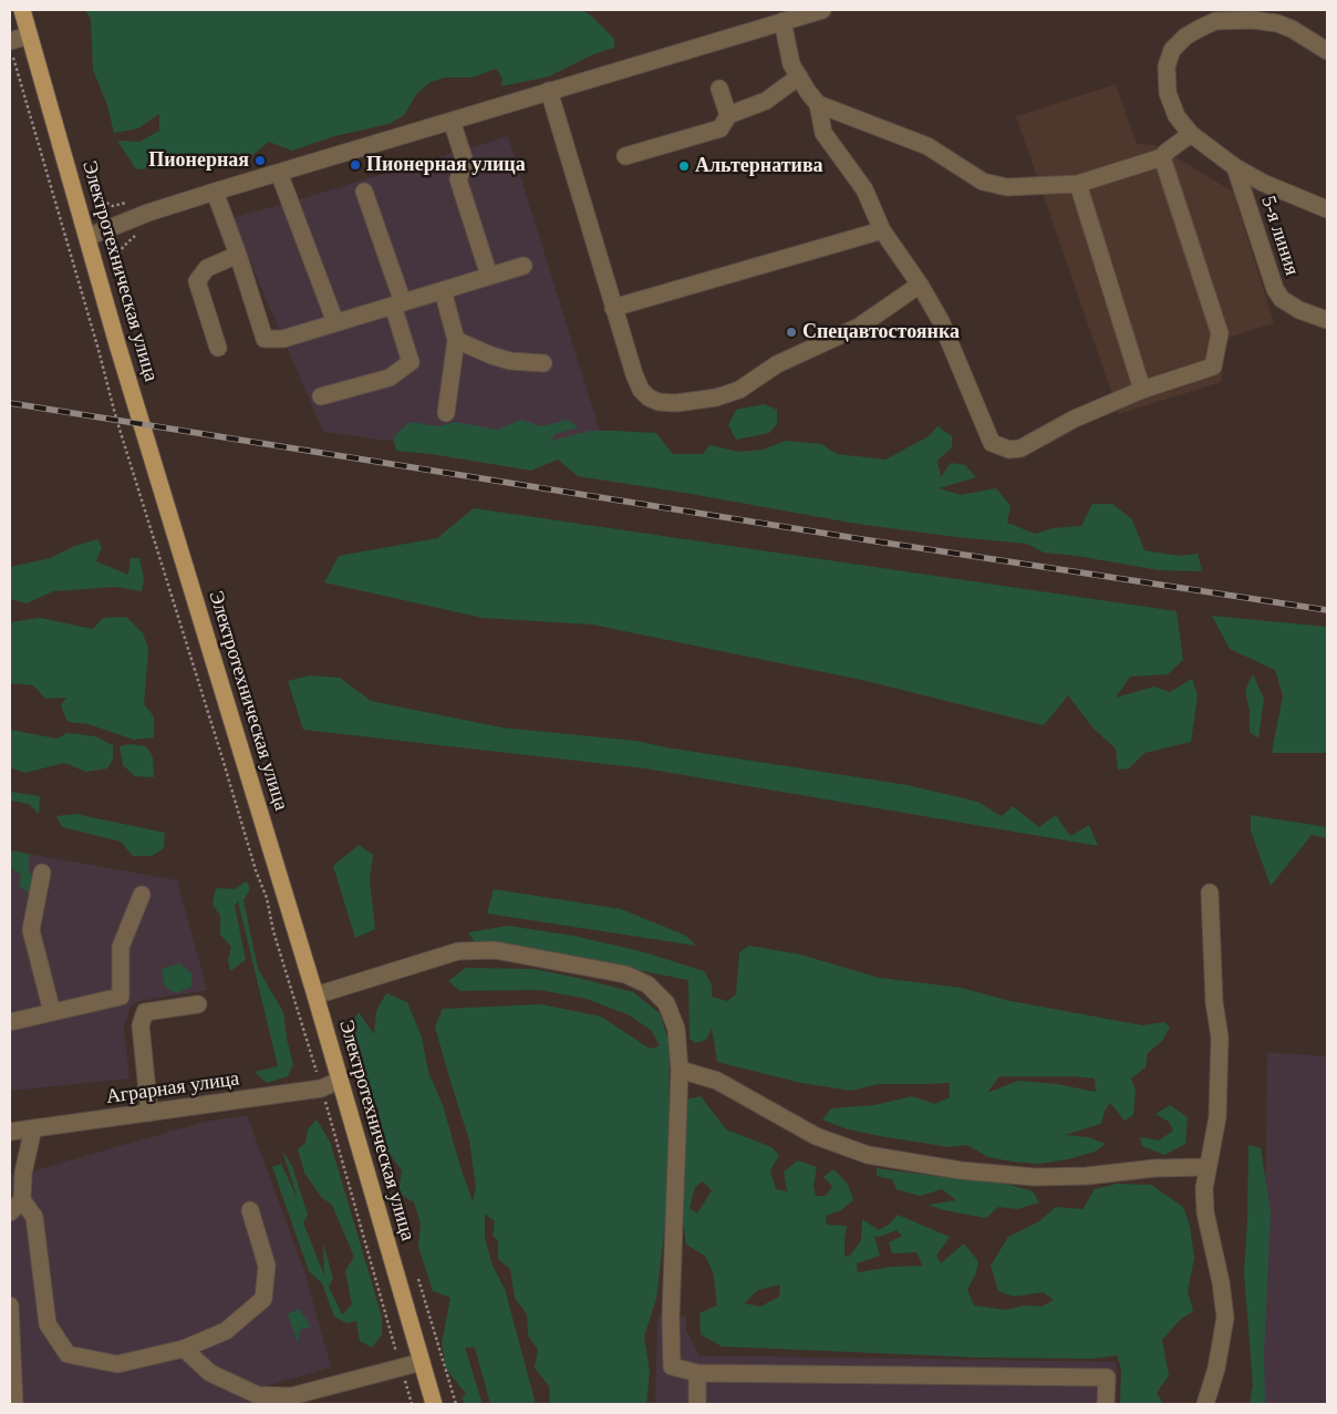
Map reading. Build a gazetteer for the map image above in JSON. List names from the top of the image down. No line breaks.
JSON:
{"streets":{"main road":["Электротехническая улица"],"street":["5-я линия","Аграрная улица"]},"crossings":[["Электротехническая улица","Аграрная улица"]],"places":["Пионерная","Пионерная улица","Альтернатива","Спецавтостоянка"]}
